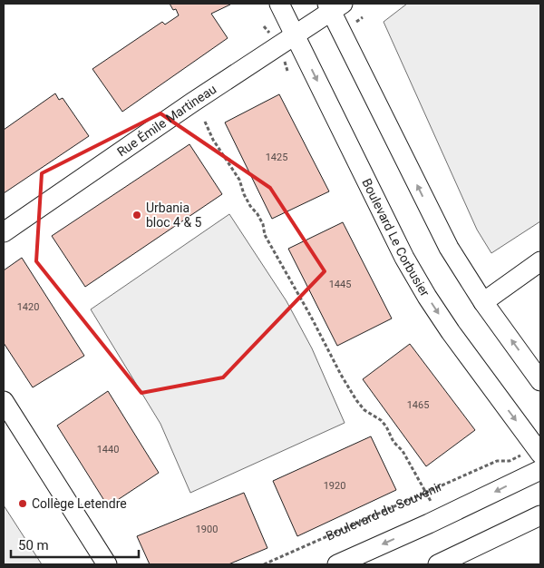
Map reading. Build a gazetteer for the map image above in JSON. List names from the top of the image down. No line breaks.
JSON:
{"streets":{"street":["Rue Émile Martineau","Boulevard Le Corbusier"],"path":["Boulevard du Souvenir"]},"crossings":[["Rue Émile Martineau","Boulevard Le Corbusier"]],"places":["Urbania bloc 4 & 5","Collège Letendre"],"house_numbers":["1425","1445","1420","1465","1440","1920","1900"],"scale_bar":"50 m"}
